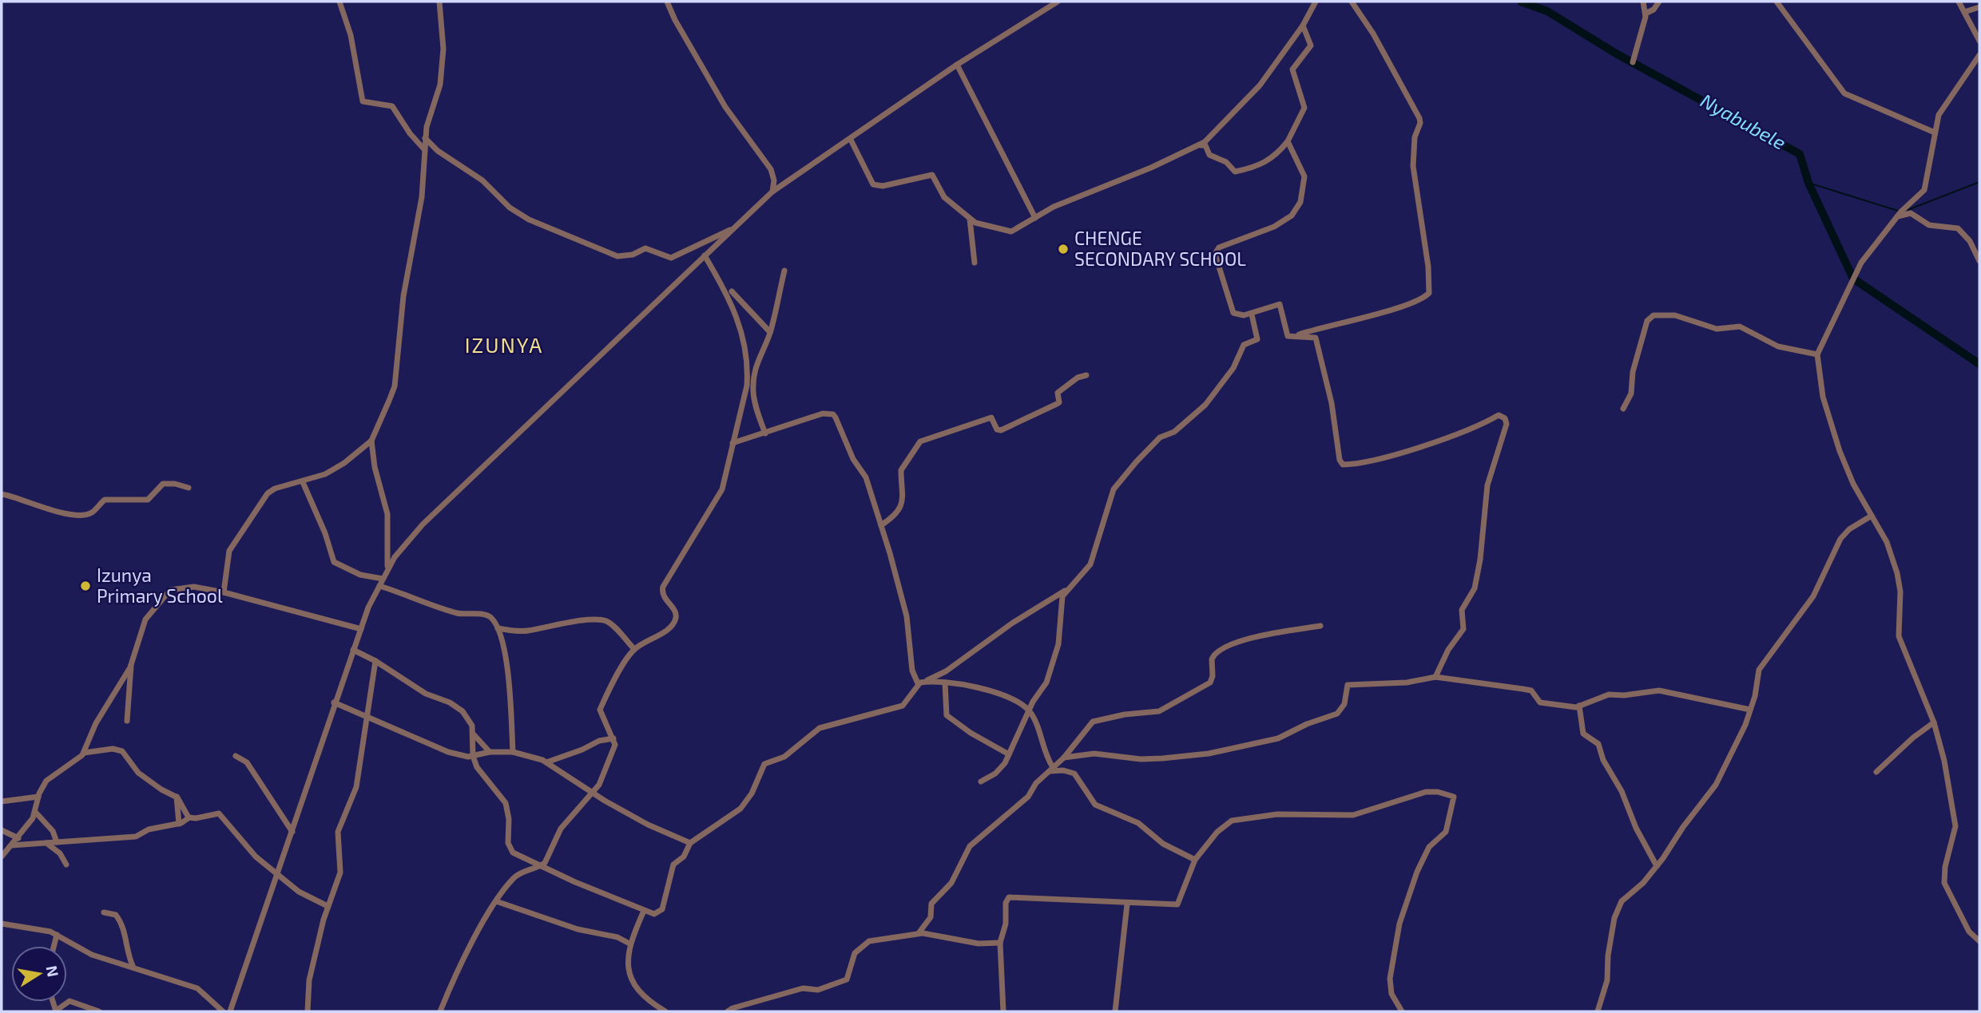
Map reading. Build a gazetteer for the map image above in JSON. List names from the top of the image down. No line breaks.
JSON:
{"districts":["IZUNYA"],"water":["Nyabubele"],"places":["CHENGE SECONDARY SCHOOL","Izunya Primary School"],"north":"right"}
